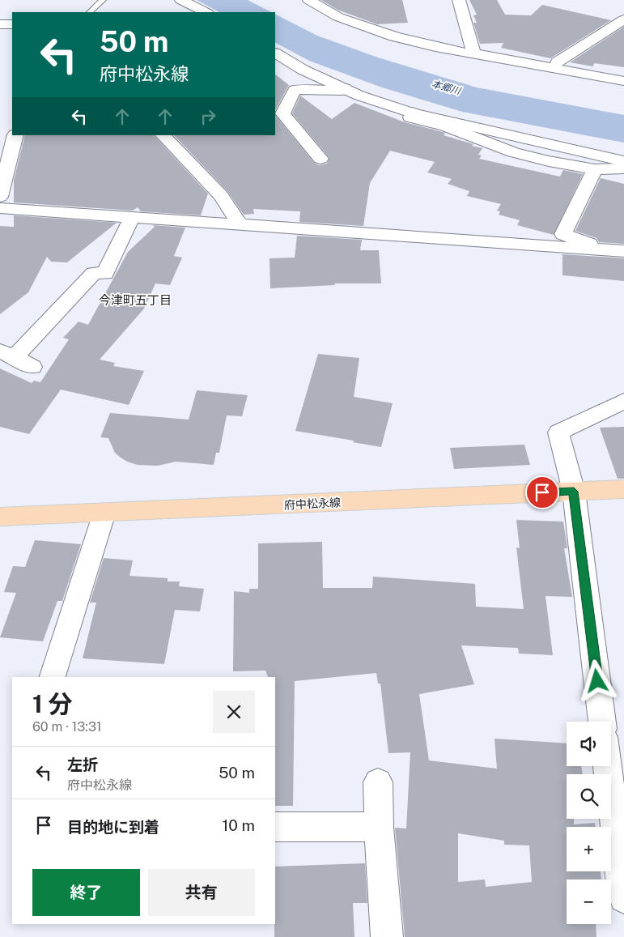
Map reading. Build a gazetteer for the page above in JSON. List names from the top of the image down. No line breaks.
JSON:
{"streets":{"main road":["府中松永線"]},"districts":["今津町五丁目"],"water":["本郷川"],"page":{"turn":["50 m","府中松永線"],"heading":["1 分","60 m · 13:31"],"map_buttons":["+","−"],"list":[{"name":"左折","note":"府中松永線","value":"50 m"},{"name":"目的地に到着","value":"10 m"}],"buttons":["終了","共有"]}}
